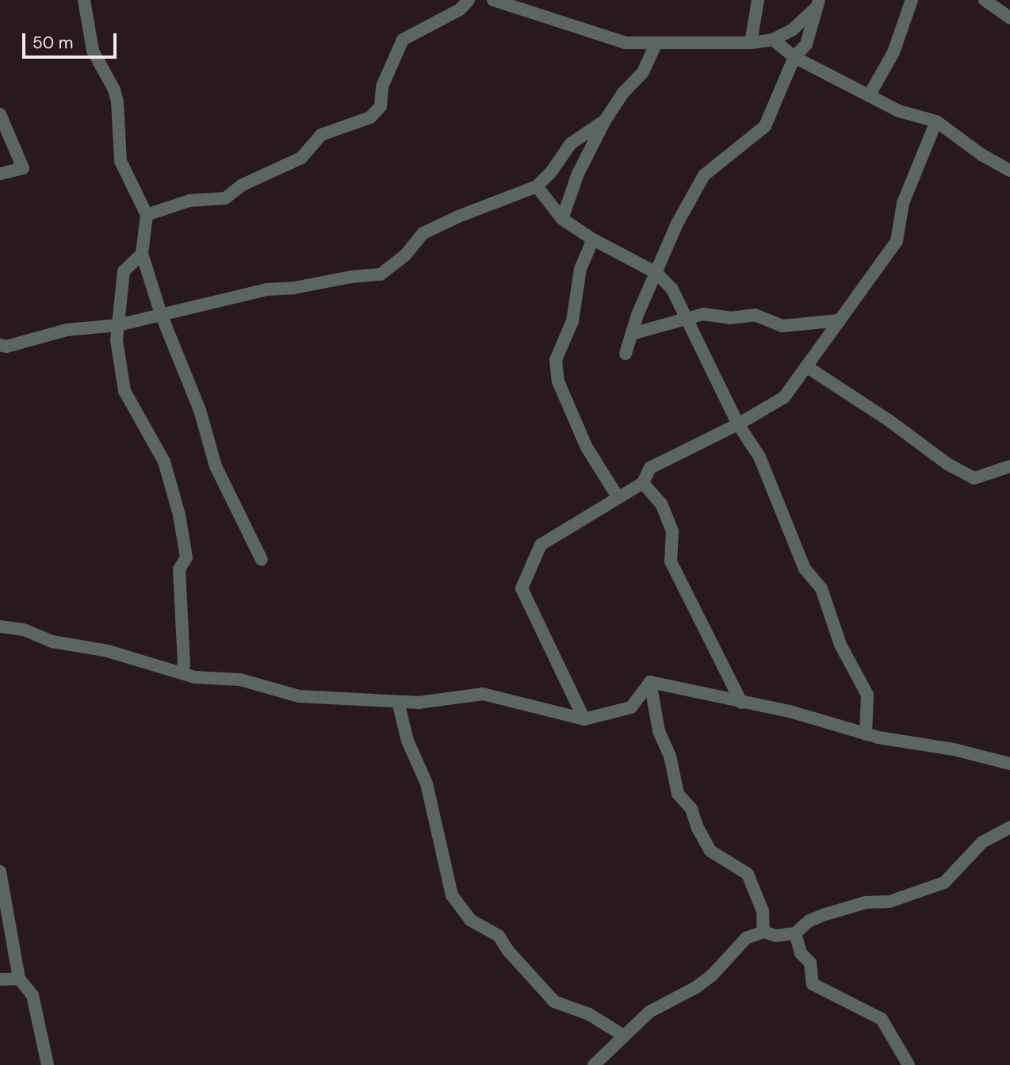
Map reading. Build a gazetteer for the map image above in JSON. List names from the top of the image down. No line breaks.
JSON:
{"scale_bar":"50 m"}
